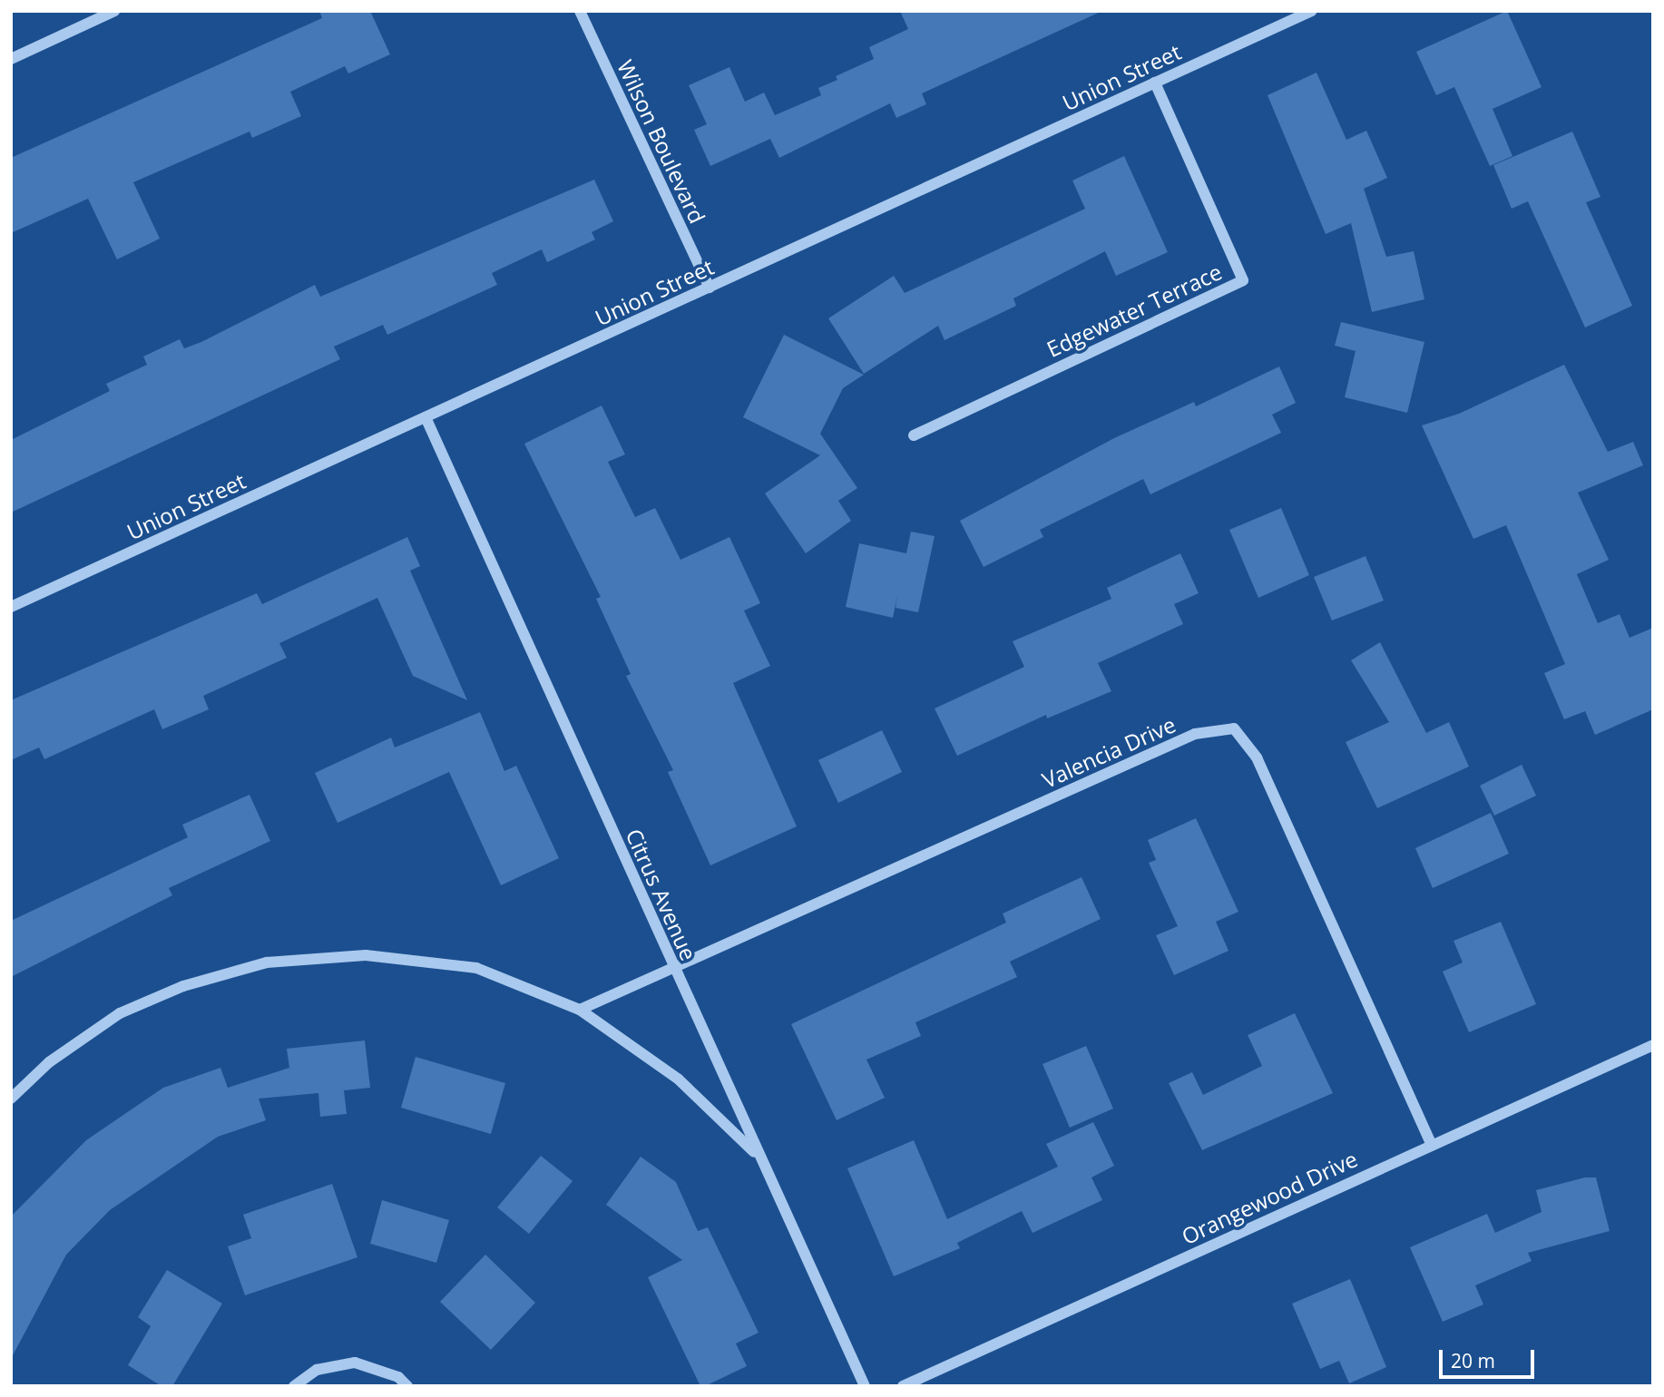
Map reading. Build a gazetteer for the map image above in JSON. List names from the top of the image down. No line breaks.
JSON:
{"streets":{"street":["Union Street","Wilson Boulevard","Edgewater Terrace","Valencia Drive","Citrus Avenue","Orangewood Drive"]},"crossings":[["Union Street","Wilson Boulevard"],["Union Street","Edgewater Terrace"],["Union Street","Citrus Avenue"],["Valencia Drive","Citrus Avenue"],["Valencia Drive","Orangewood Drive"]],"scale_bar":"20 m"}
